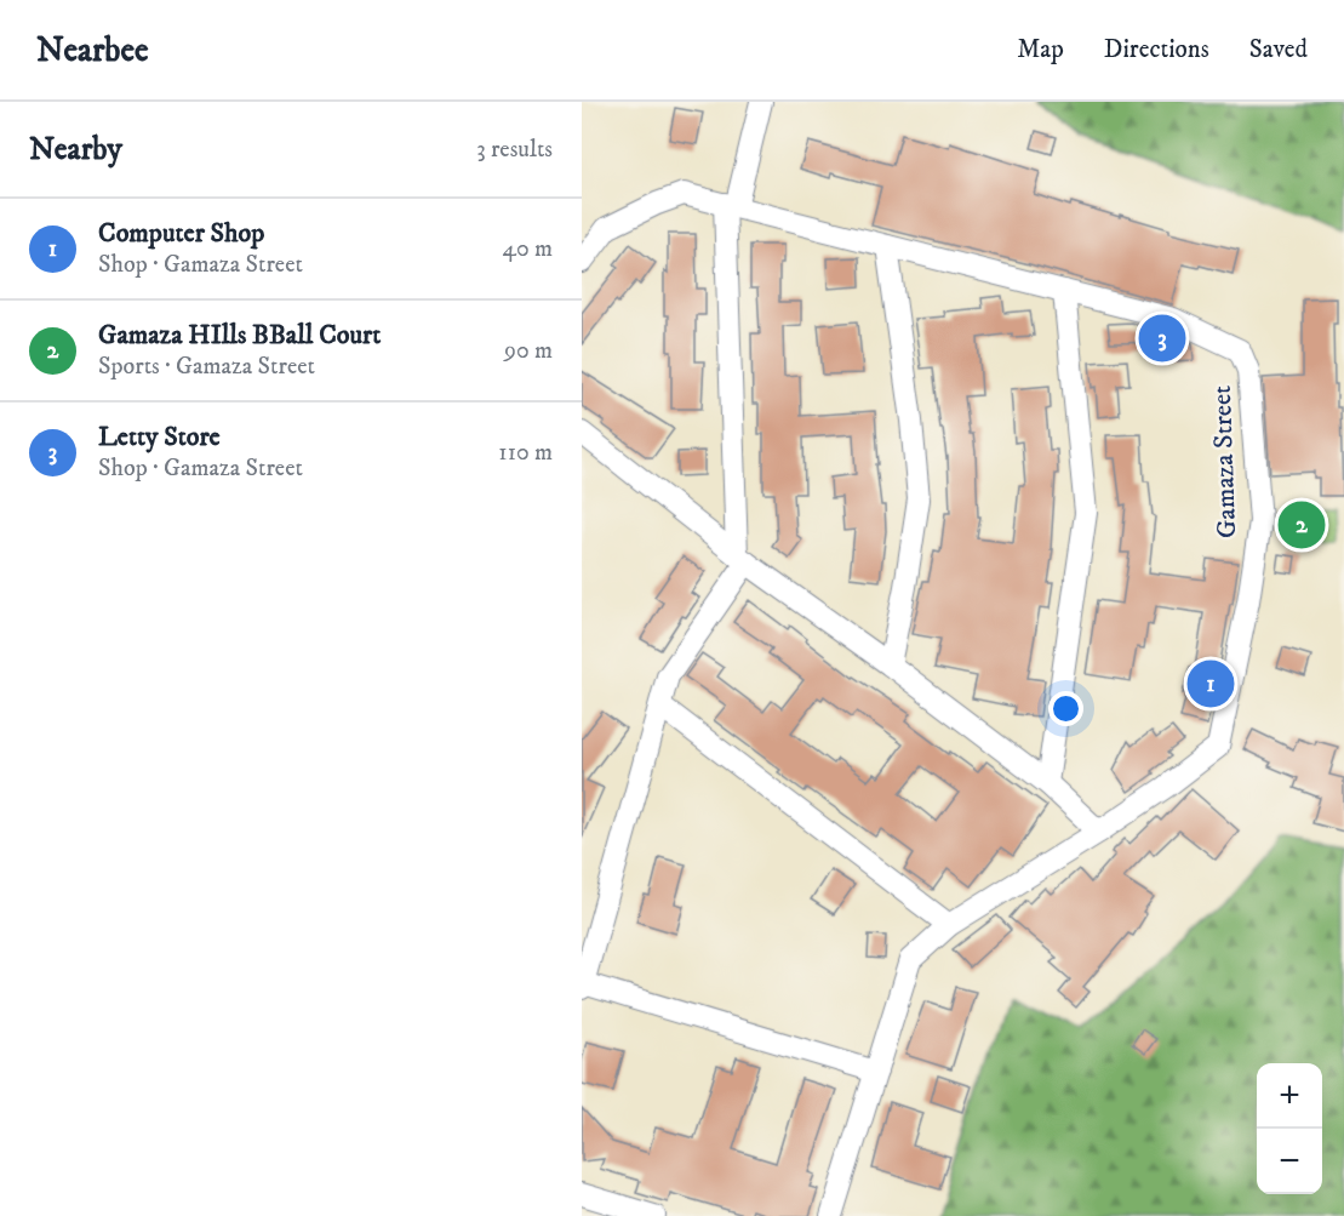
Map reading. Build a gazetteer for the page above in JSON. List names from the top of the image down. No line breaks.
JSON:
{"streets":{"street":["Gamaza Street"]},"page":{"header":"Nearbee","nav":["Map","Directions","Saved"],"heading":["Nearby","3 results"],"list":[{"mark":"1","name":"Computer Shop","note":"Shop · Gamaza Street","value":"40 m"},{"mark":"2","name":"Gamaza HIlls BBall Court","note":"Sports · Gamaza Street","value":"90 m"},{"mark":"3","name":"Letty Store","note":"Shop · Gamaza Street","value":"110 m"}],"pins":["3","2","1"],"map_buttons":["+","−"]}}
